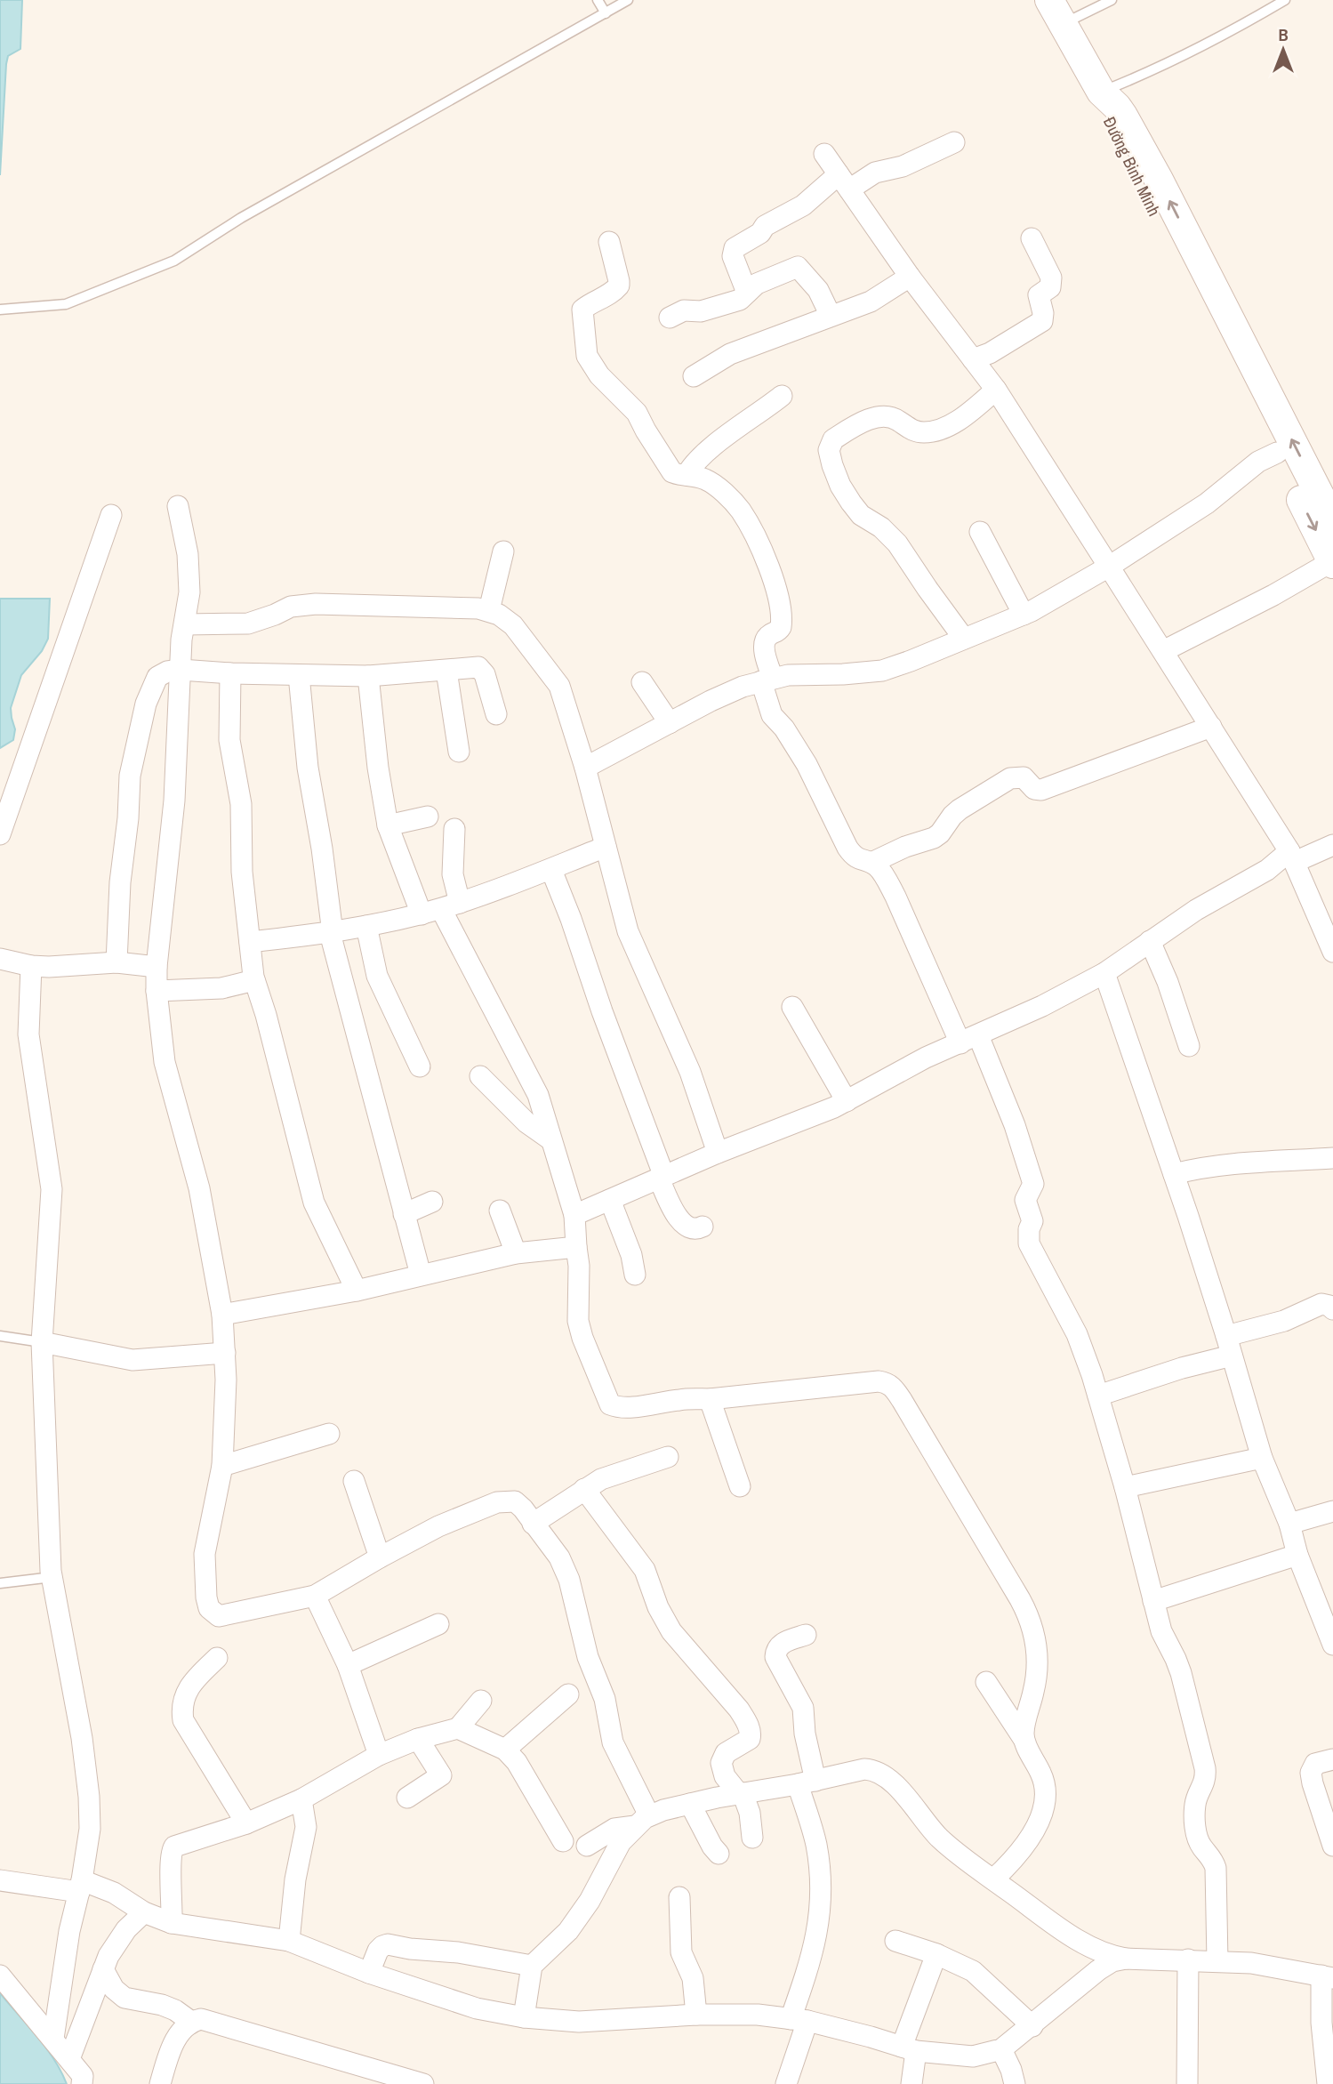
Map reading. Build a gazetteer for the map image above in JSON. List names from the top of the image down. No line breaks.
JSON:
{"streets":{"main road":["Đường Binh Minh"]},"north":"top"}
